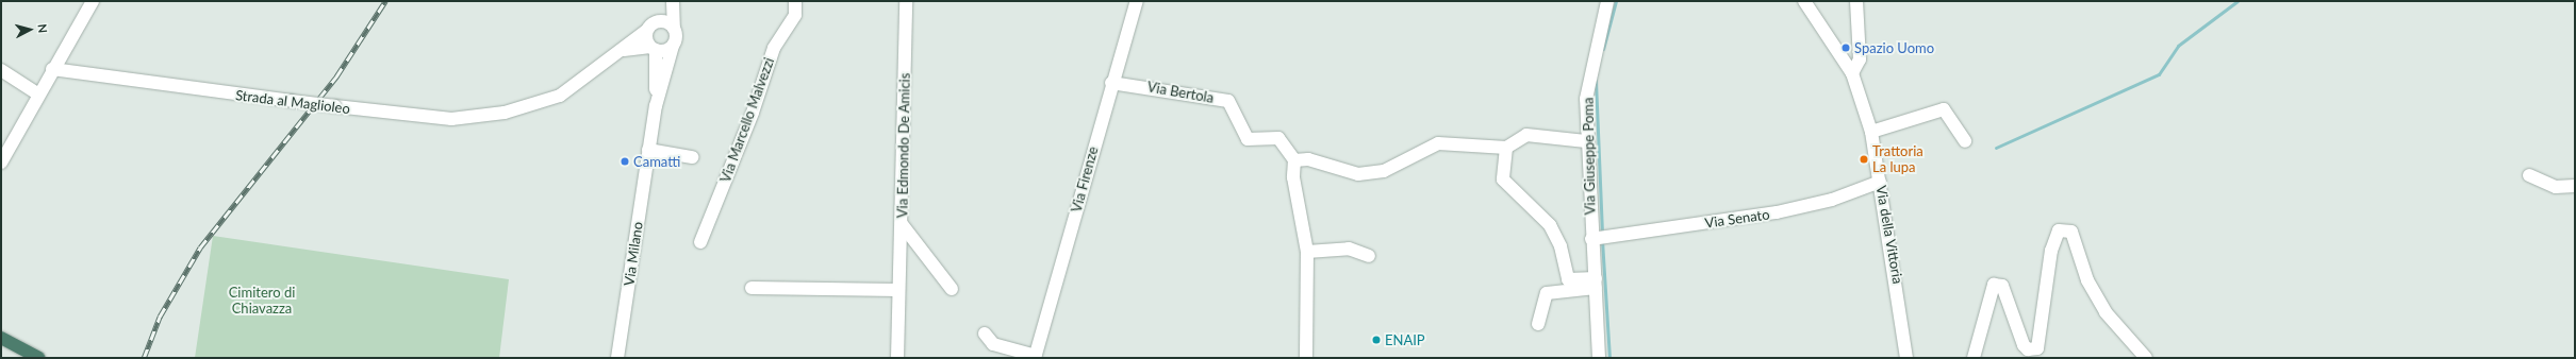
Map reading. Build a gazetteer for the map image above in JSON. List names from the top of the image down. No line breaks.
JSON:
{"streets":{"street":["Via Bertola","Strada al Maglioleo","Via Marcello Malvezzi","Via Edmondo De Amicis","Via Giuseppe Poma","Via Firenze","Via Senato","Via della Vittoria","Via Milano"]},"crossings":[["Via Bertola","Via Firenze"],["Strada al Maglioleo","Via Milano"],["Via Giuseppe Poma","Via Senato"],["Via Senato","Via della Vittoria"]],"parks":["Cimitero di Chiavazza"],"places":["Spazio Uomo","Trattoria La lupa","Camatti","ENAIP"],"north":"right"}
